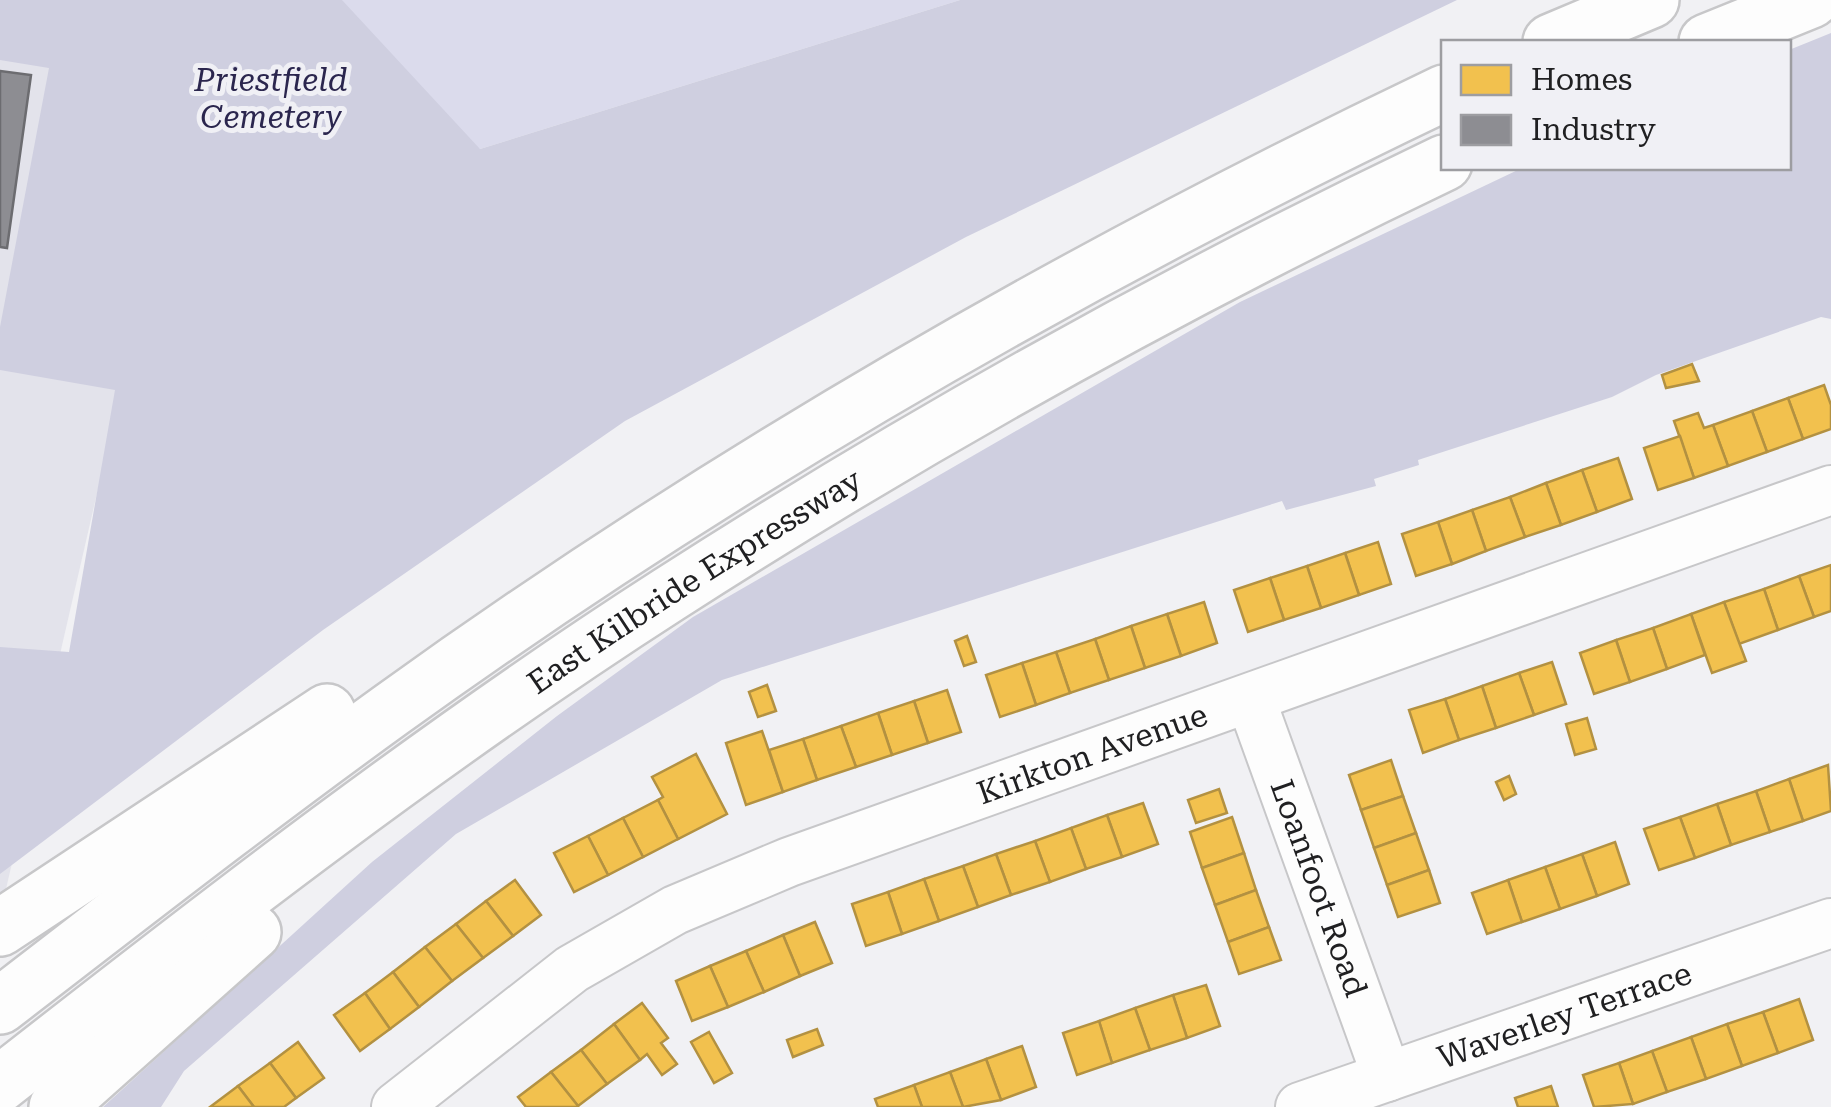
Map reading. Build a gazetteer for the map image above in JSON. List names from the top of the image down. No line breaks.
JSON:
{"streets":{"highway":["East Kilbride Expressway"],"street":["Kirkton Avenue","Loanfoot Road","Waverley Terrace"]},"crossings":[["Kirkton Avenue","Loanfoot Road"],["Loanfoot Road","Waverley Terrace"]],"parks":["Priestfield Cemetery"],"legend":["Homes","Industry"]}
